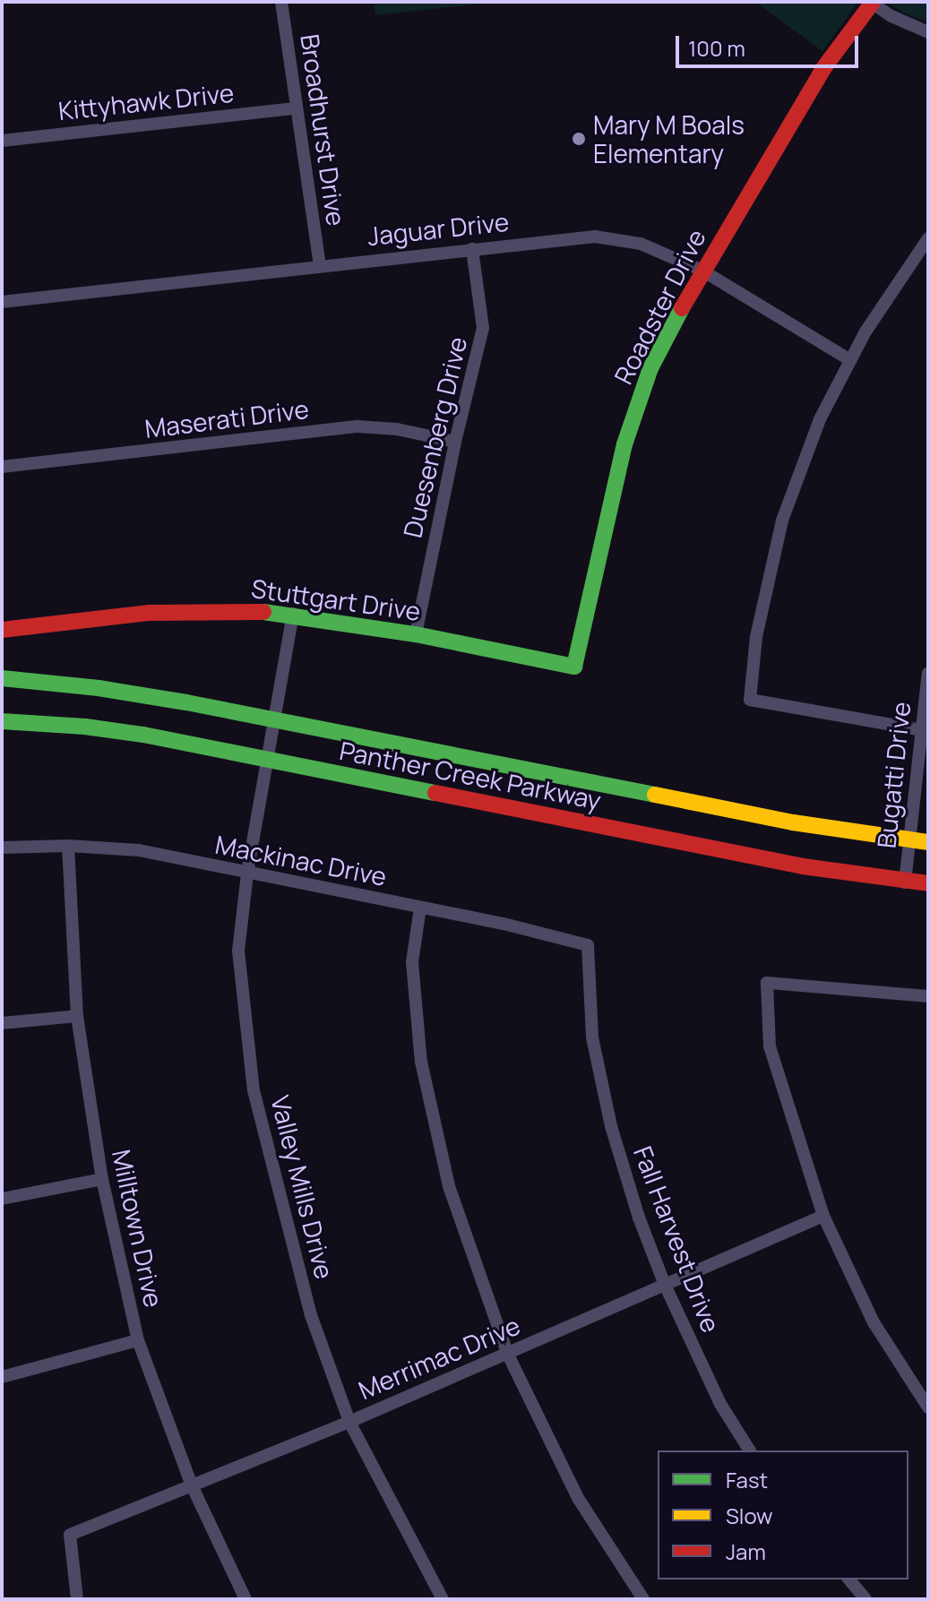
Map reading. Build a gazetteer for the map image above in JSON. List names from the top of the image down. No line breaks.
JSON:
{"streets":{"main road":["Roadster Drive","Stuttgart Drive","Panther Creek Parkway"],"street":["Kittyhawk Drive","Broadhurst Drive","Jaguar Drive","Maserati Drive","Duesenberg Drive","Bugatti Drive","Mackinac Drive","Valley Mills Drive","Milltown Drive","Fall Harvest Drive","Merrimac Drive"]},"crossings":[["Kittyhawk Drive","Broadhurst Drive"],["Broadhurst Drive","Jaguar Drive"],["Jaguar Drive","Roadster Drive"],["Jaguar Drive","Duesenberg Drive"],["Roadster Drive","Stuttgart Drive"],["Maserati Drive","Duesenberg Drive"],["Duesenberg Drive","Stuttgart Drive"],["Stuttgart Drive","Valley Mills Drive"],["Panther Creek Parkway","Bugatti Drive"],["Panther Creek Parkway","Valley Mills Drive"],["Mackinac Drive","Valley Mills Drive"],["Mackinac Drive","Milltown Drive"],["Mackinac Drive","Fall Harvest Drive"],["Valley Mills Drive","Merrimac Drive"],["Milltown Drive","Merrimac Drive"],["Fall Harvest Drive","Merrimac Drive"]],"places":["Mary M Boals Elementary"],"legend":["Fast","Slow","Jam"],"scale_bar":"100 m"}
